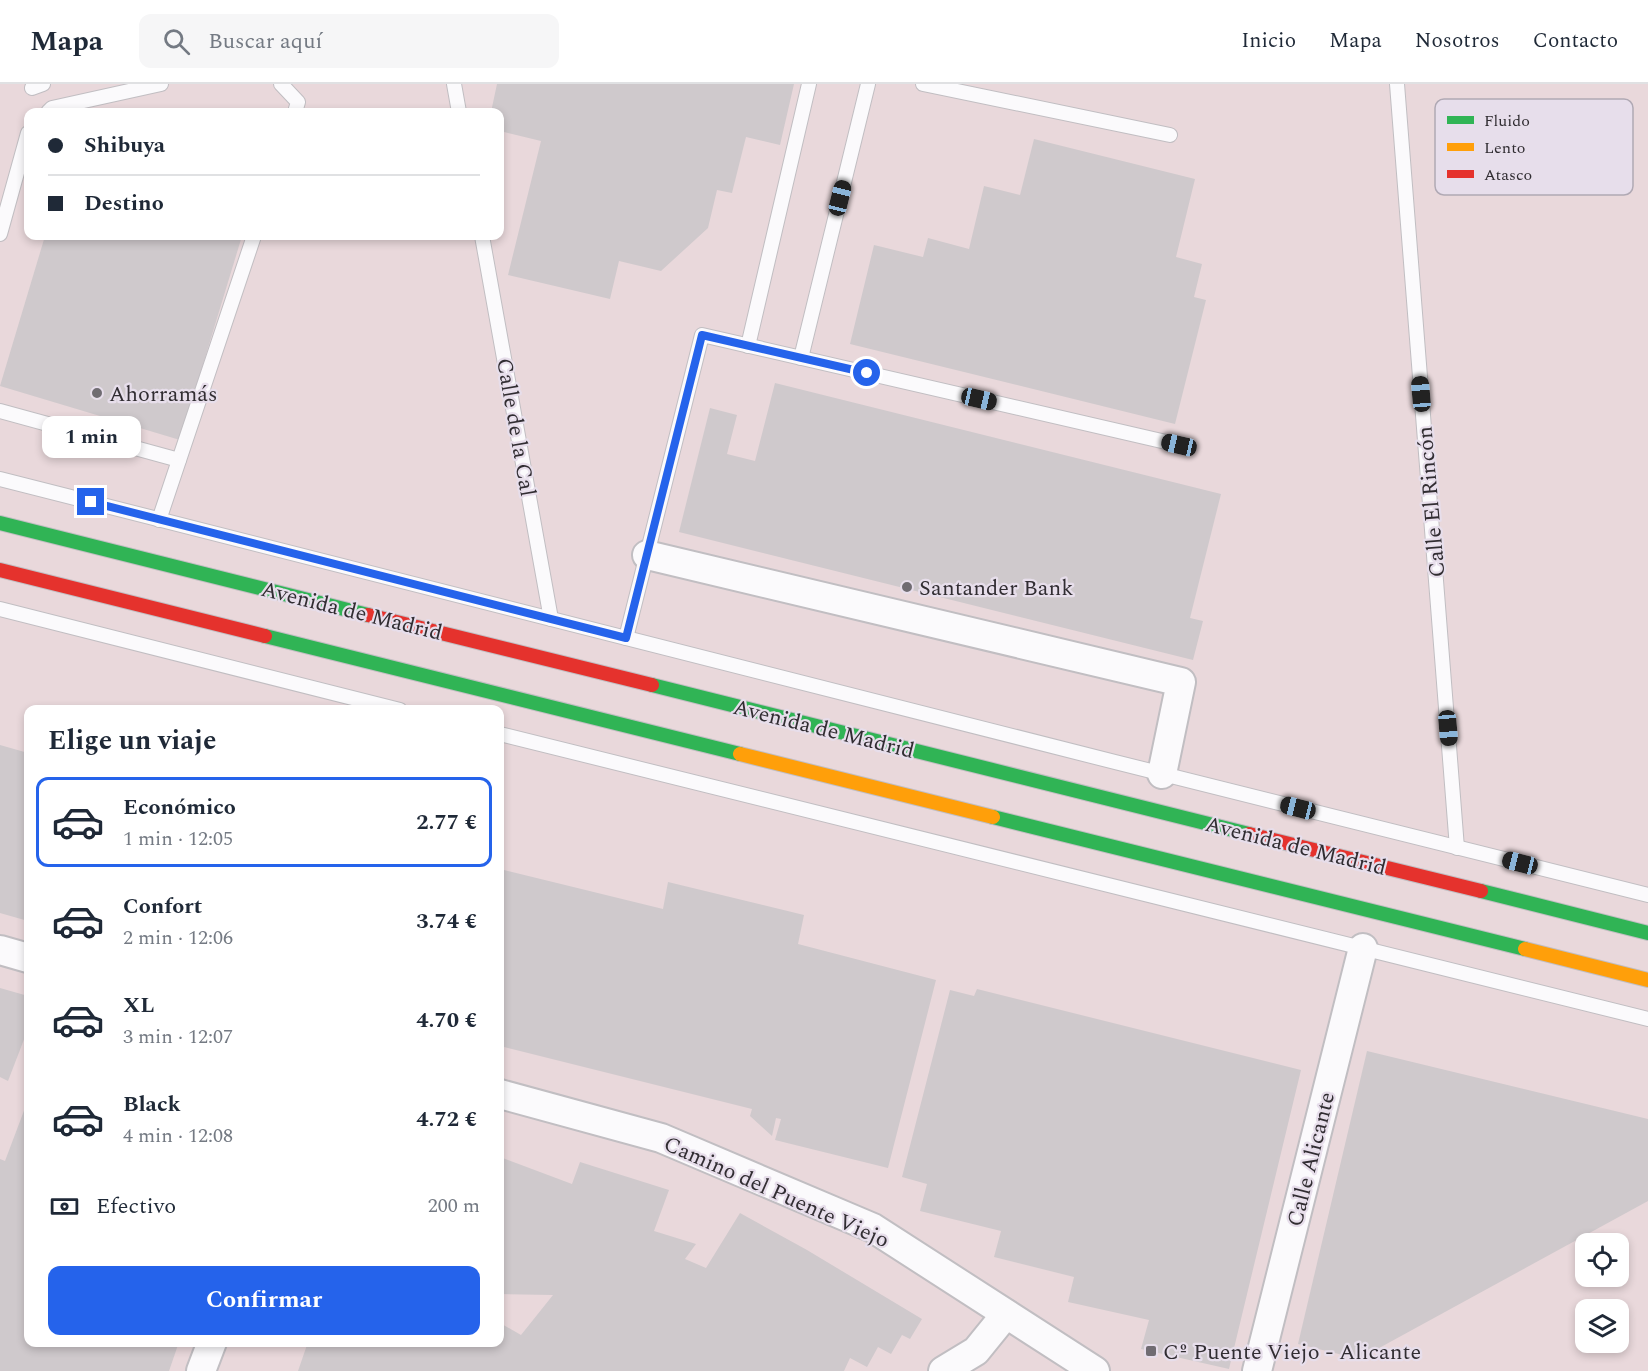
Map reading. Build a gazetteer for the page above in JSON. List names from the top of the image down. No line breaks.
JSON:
{"streets":{"highway":["Avenida de Madrid"],"street":["Calle Alicante","Camino del Puente Viejo"],"lane":["Calle de la Cal","Calle El Rincón"]},"places":{"other":["Ahorramás","Santander Bank"],"transit":["Cº Puente Viejo - Alicante"]},"legend":["Fluido","Lento","Atasco"],"page":{"header":"Mapa","search":"Buscar aquí","nav":["Inicio","Mapa","Nosotros","Contacto"],"banner":["Shibuya","Destino"],"bubble":"1 min","heading":"Elige un viaje","list":[{"name":"Económico","note":"1 min · 12:05","value":"2.77 €"},{"name":"Confort","note":"2 min · 12:06","value":"3.74 €"},{"name":"XL","note":"3 min · 12:07","value":"4.70 €"},{"name":"Black","note":"4 min · 12:08","value":"4.72 €"}],"pay":["Efectivo","200 m"],"buttons":"Confirmar"}}
